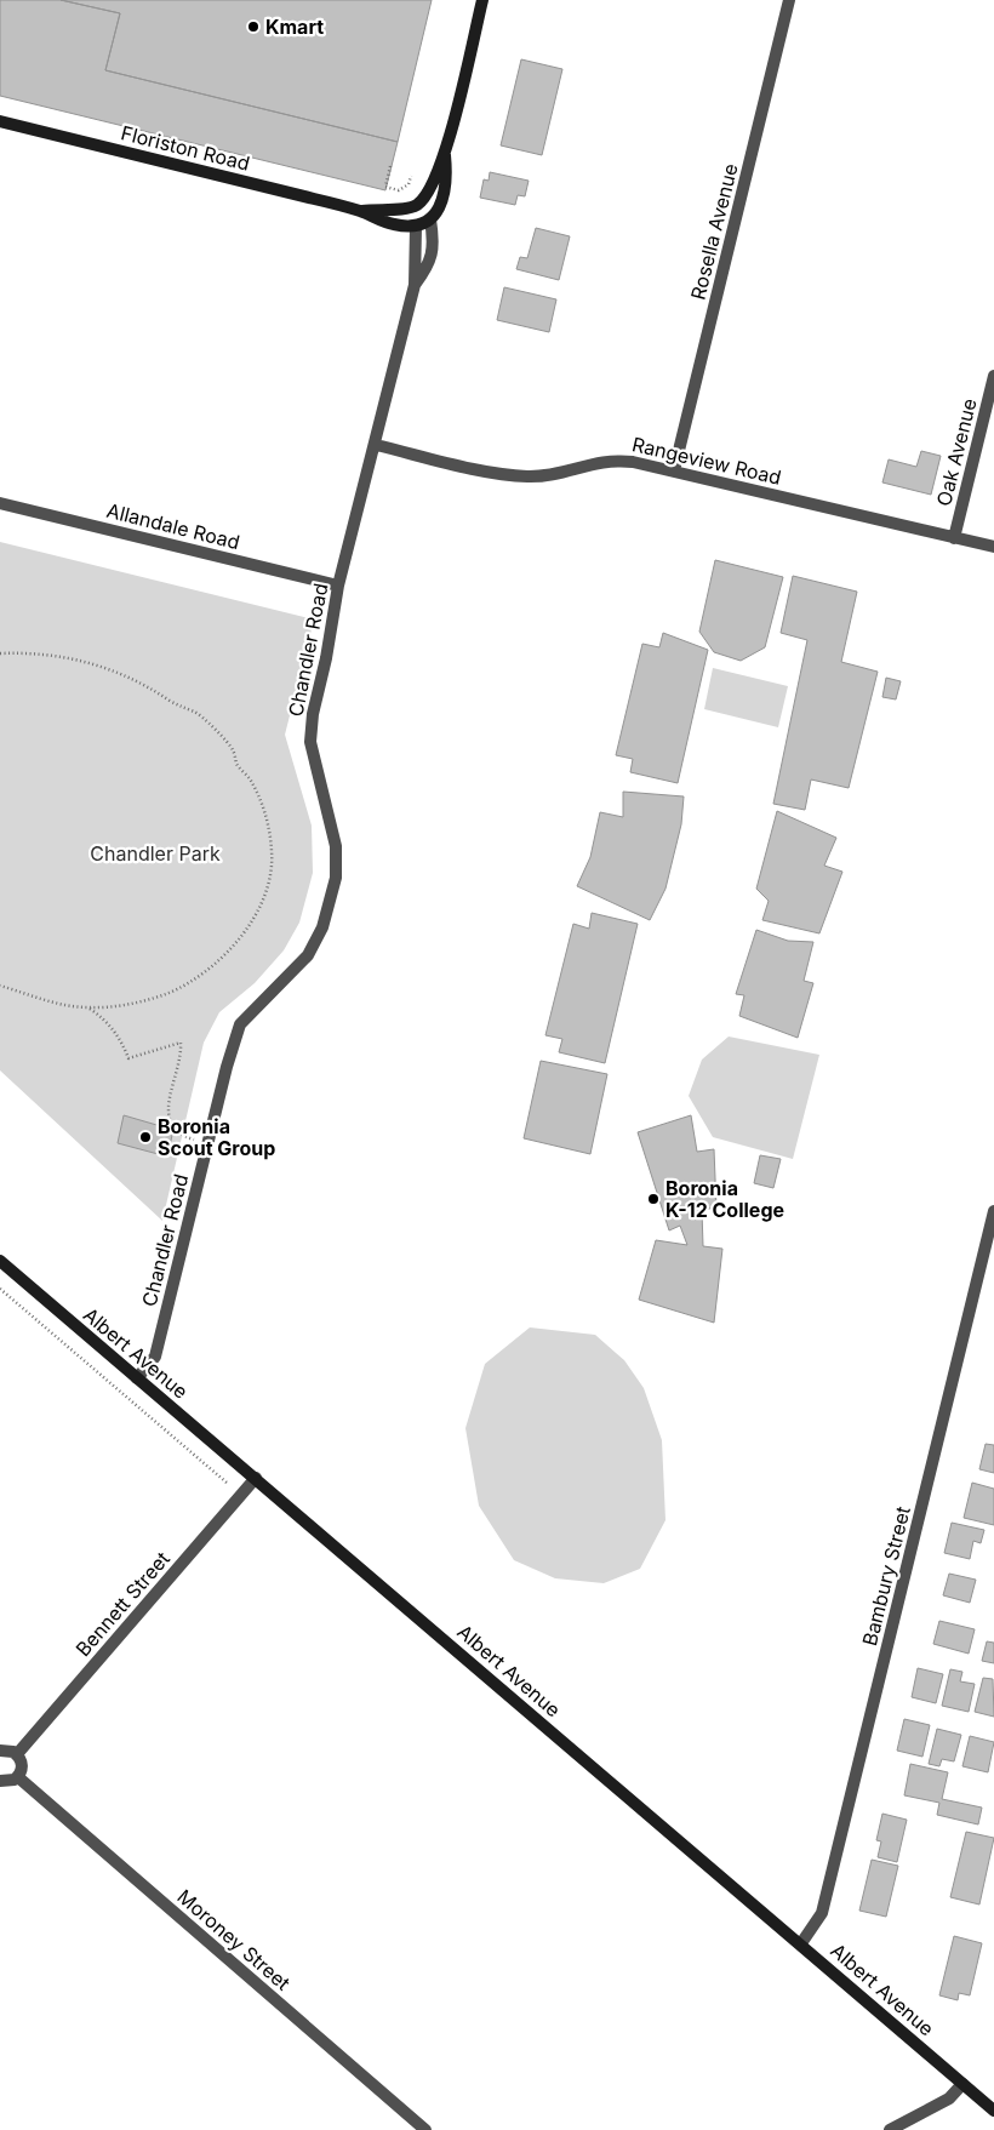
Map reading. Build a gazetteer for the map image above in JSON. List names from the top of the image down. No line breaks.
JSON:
{"streets":{"main road":["Floriston Road","Albert Avenue"],"street":["Rosella Avenue","Oak Avenue","Rangeview Road","Allandale Road","Chandler Road","Bambury Street","Bennett Street","Moroney Street"]},"crossings":[["Floriston Road","Chandler Road"],["Rosella Avenue","Rangeview Road"],["Oak Avenue","Rangeview Road"],["Rangeview Road","Chandler Road"],["Allandale Road","Chandler Road"],["Chandler Road","Albert Avenue"],["Albert Avenue","Bambury Street"],["Albert Avenue","Bennett Street"]],"parks":["Chandler Park"],"places":["Kmart","Boronia Scout Group","Boronia K-12 College"]}
